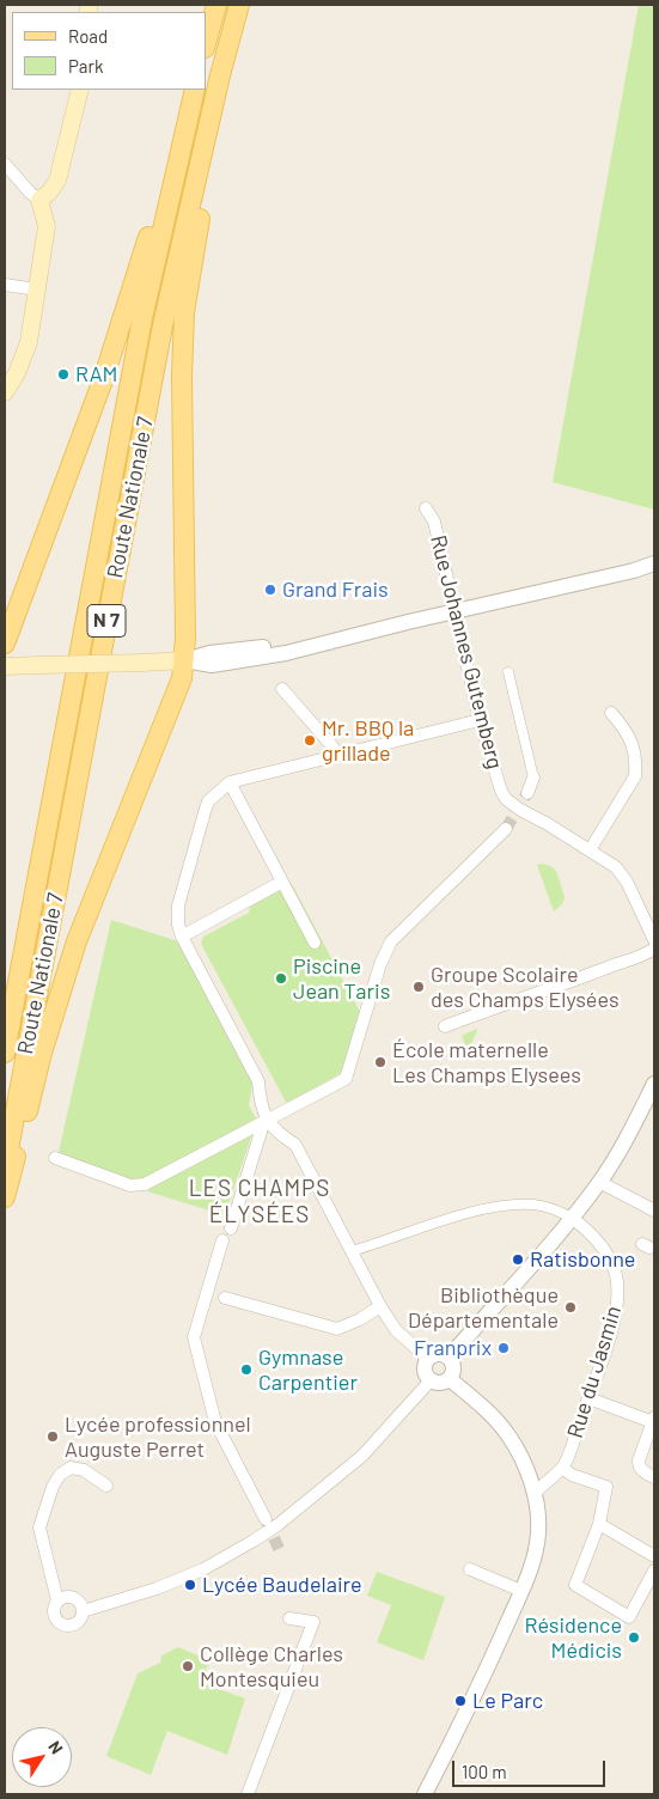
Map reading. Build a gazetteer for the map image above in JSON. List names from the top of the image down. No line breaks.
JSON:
{"streets":{"main road":["Route Nationale 7","N 7"],"street":["Rue Johannes Gutemberg","Rue du Jasmin"]},"crossings":[["Route Nationale 7","N 7"]],"districts":["LES CHAMPS ÉLYSÉES"],"places":["RAM","Grand Frais","Mr. BBQ la grillade","Piscine Jean Taris","Groupe Scolaire des Champs Elysées","École maternelle Les Champs Elysees","Ratisbonne","Bibliothèque Départementale","Franprix","Gymnase Carpentier","Lycée professionnel Auguste Perret","Lycée Baudelaire","Résidence Médicis","Collège Charles Montesquieu","Le Parc"],"legend":["Road","Park"],"scale_bar":"100 m","north":"top right"}
